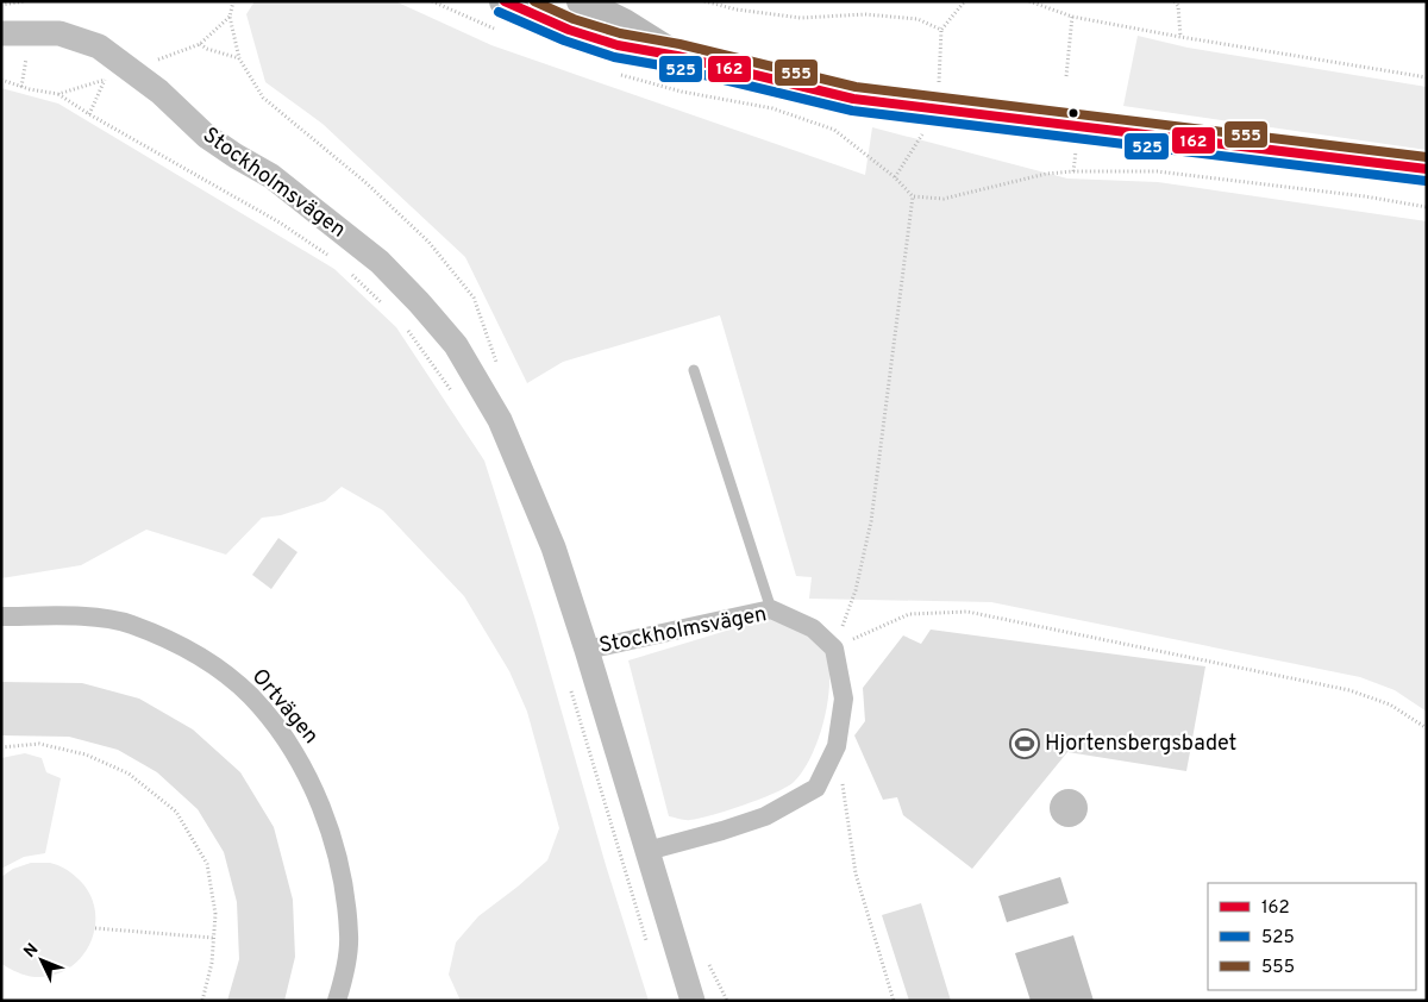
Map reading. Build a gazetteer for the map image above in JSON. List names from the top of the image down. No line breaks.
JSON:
{"streets":{"street":["Stockholmsvägen","Ortvägen"]},"places":{"sports":["Hjortensbergsbadet"]},"lines":["transit line 162","transit line 555","transit line 525"],"legend":["162","525","555"],"north":"top left"}
